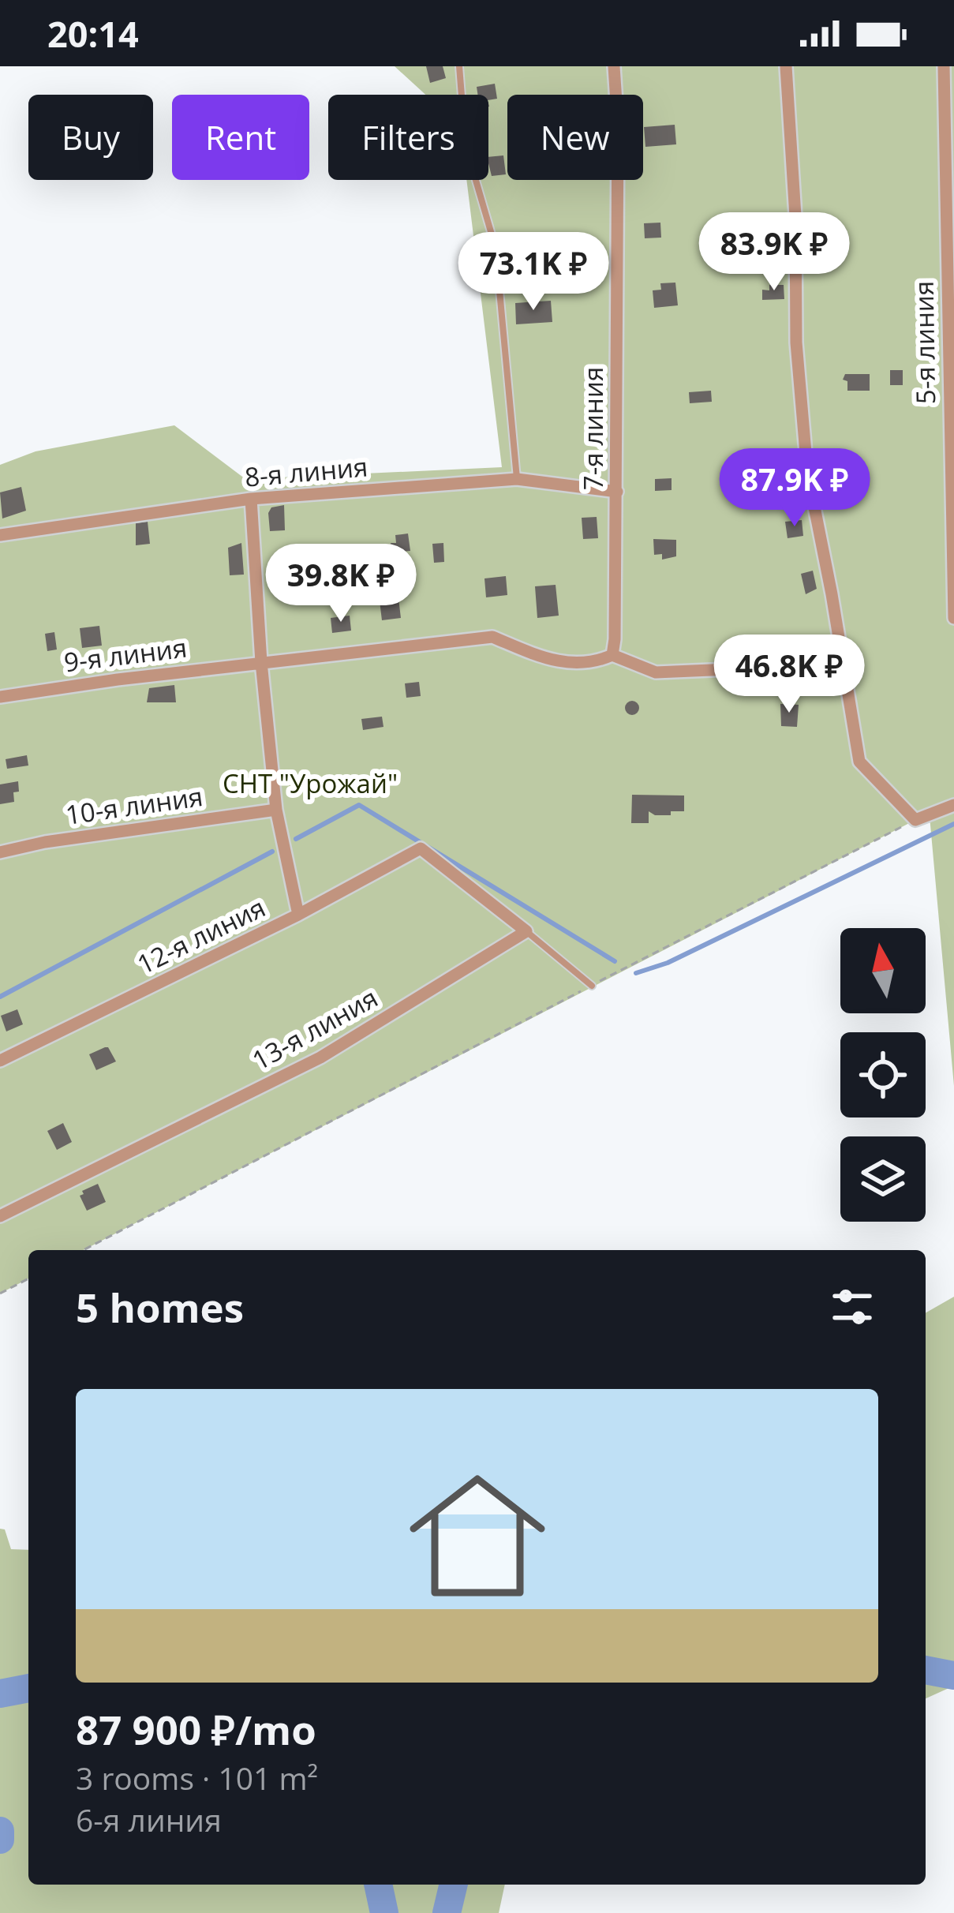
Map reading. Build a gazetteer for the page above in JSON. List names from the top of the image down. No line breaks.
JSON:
{"streets":{"street":["5-я линия","7-я линия","8-я линия","9-я линия","10-я линия","12-я линия","13-я линия"]},"crossings":[["7-я линия","8-я линия"],["7-я линия","9-я линия"],["12-я линия","13-я линия"]],"parks":["СНТ \"Урожай\""],"north":"top","page":{"status":"20:14","chip":["Buy","Rent","Filters","New"],"price":["83.9K ₽","73.1K ₽","87.9K ₽","39.8K ₽","46.8K ₽"],"heading":"5 homes","list":[{"name":"87 900 ₽/mo","note":"3 rooms · 101 m² · 6-я линия"}]}}
